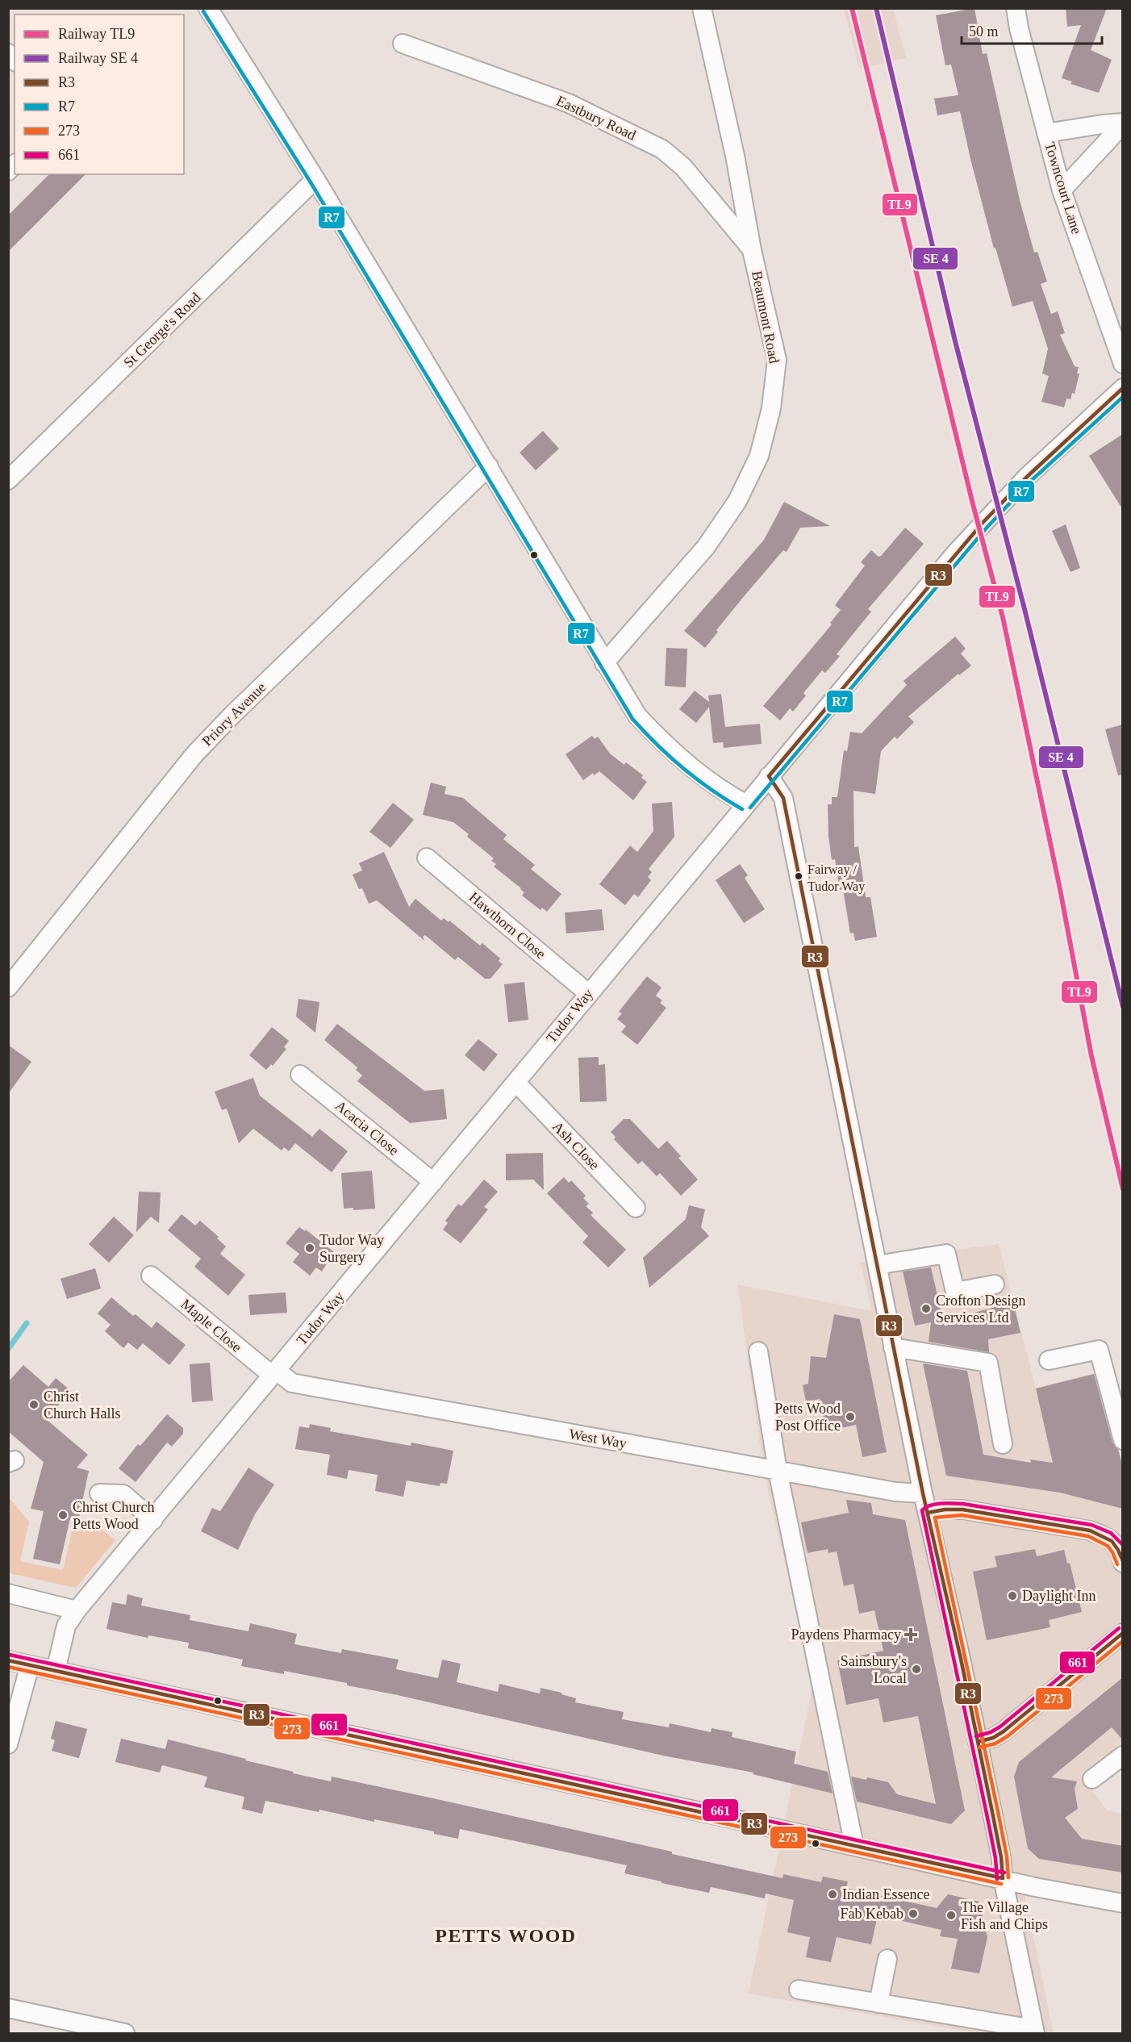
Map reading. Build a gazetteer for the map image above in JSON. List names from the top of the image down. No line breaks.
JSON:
{"streets":{"street":["Eastbury Road","Towncourt Lane","Beaumont Road","St George's Road","Priory Avenue","Hawthorn Close","Tudor Way","Acacia Close","Ash Close","Maple Close","West Way"]},"crossings":[["Eastbury Road","Beaumont Road"],["Hawthorn Close","Tudor Way"],["Tudor Way","Acacia Close"],["Tudor Way","Ash Close"],["Tudor Way","Maple Close"],["Tudor Way","West Way"],["Maple Close","West Way"]],"districts":["PETTS WOOD"],"places":{"other":["Fairway / Tudor Way","Tudor Way Surgery","Crofton Design Services Ltd","Christ Church Halls","Petts Wood Post Office","Christ Church Petts Wood","Daylight Inn","Sainsbury's Local","Indian Essence","Fab Kebab","The Village Fish and Chips"],"health":["Paydens Pharmacy"]},"lines":["rail line TL9","transit line R7","transit line R3","transit line 661","transit line 273"],"legend":["Railway TL9","Railway SE 4","R3","R7","273","661"],"scale_bar":"50 m"}
